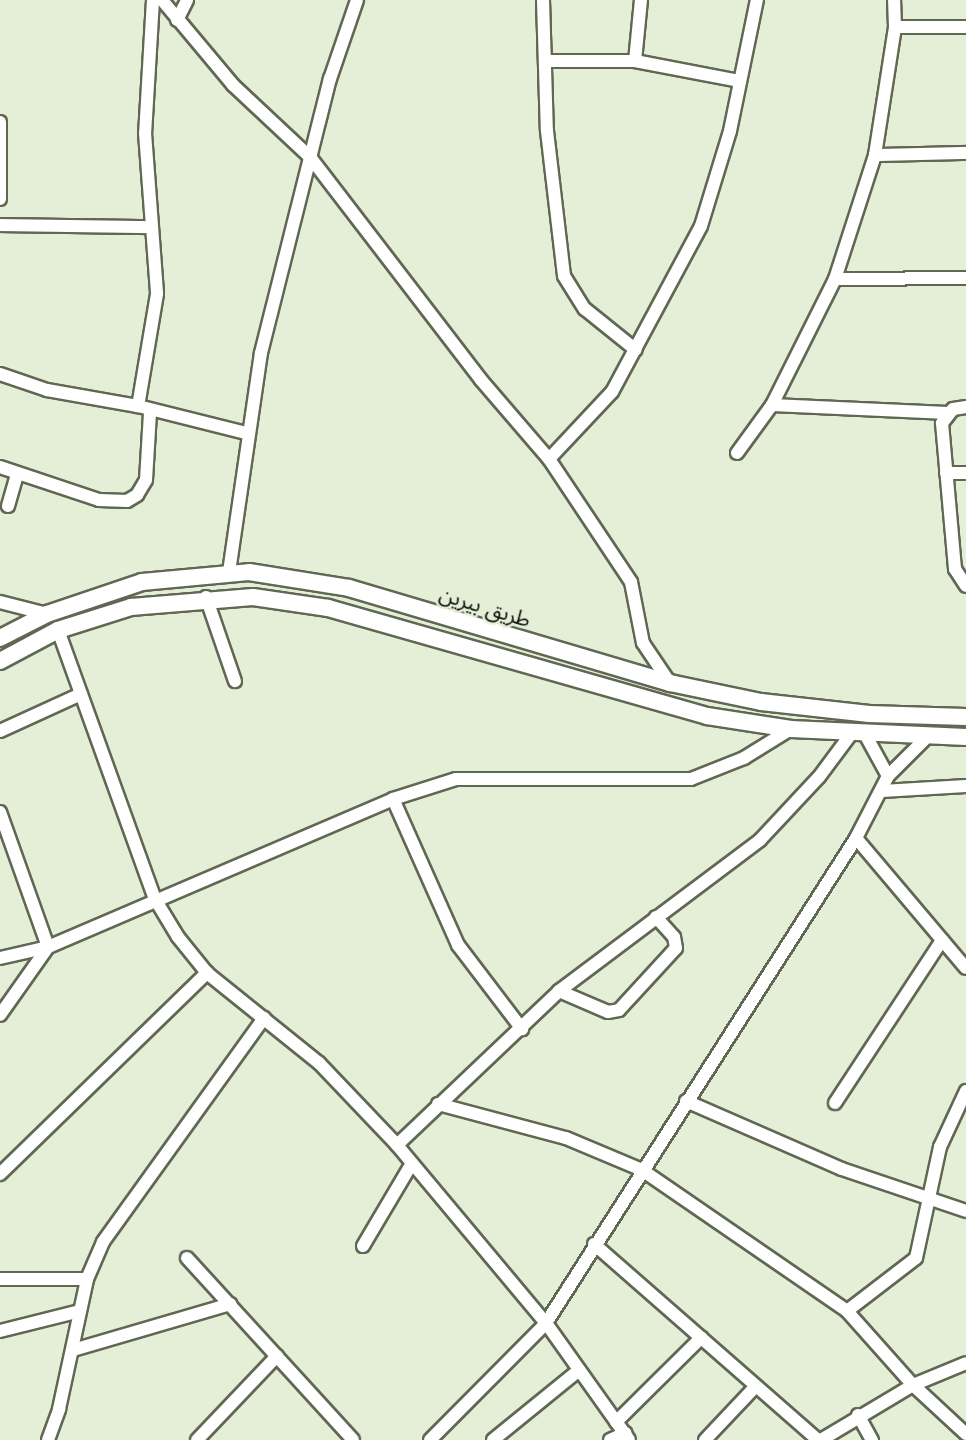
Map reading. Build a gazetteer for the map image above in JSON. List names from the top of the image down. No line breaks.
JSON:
{"streets":{"main road":["طريق بيرين"]}}
